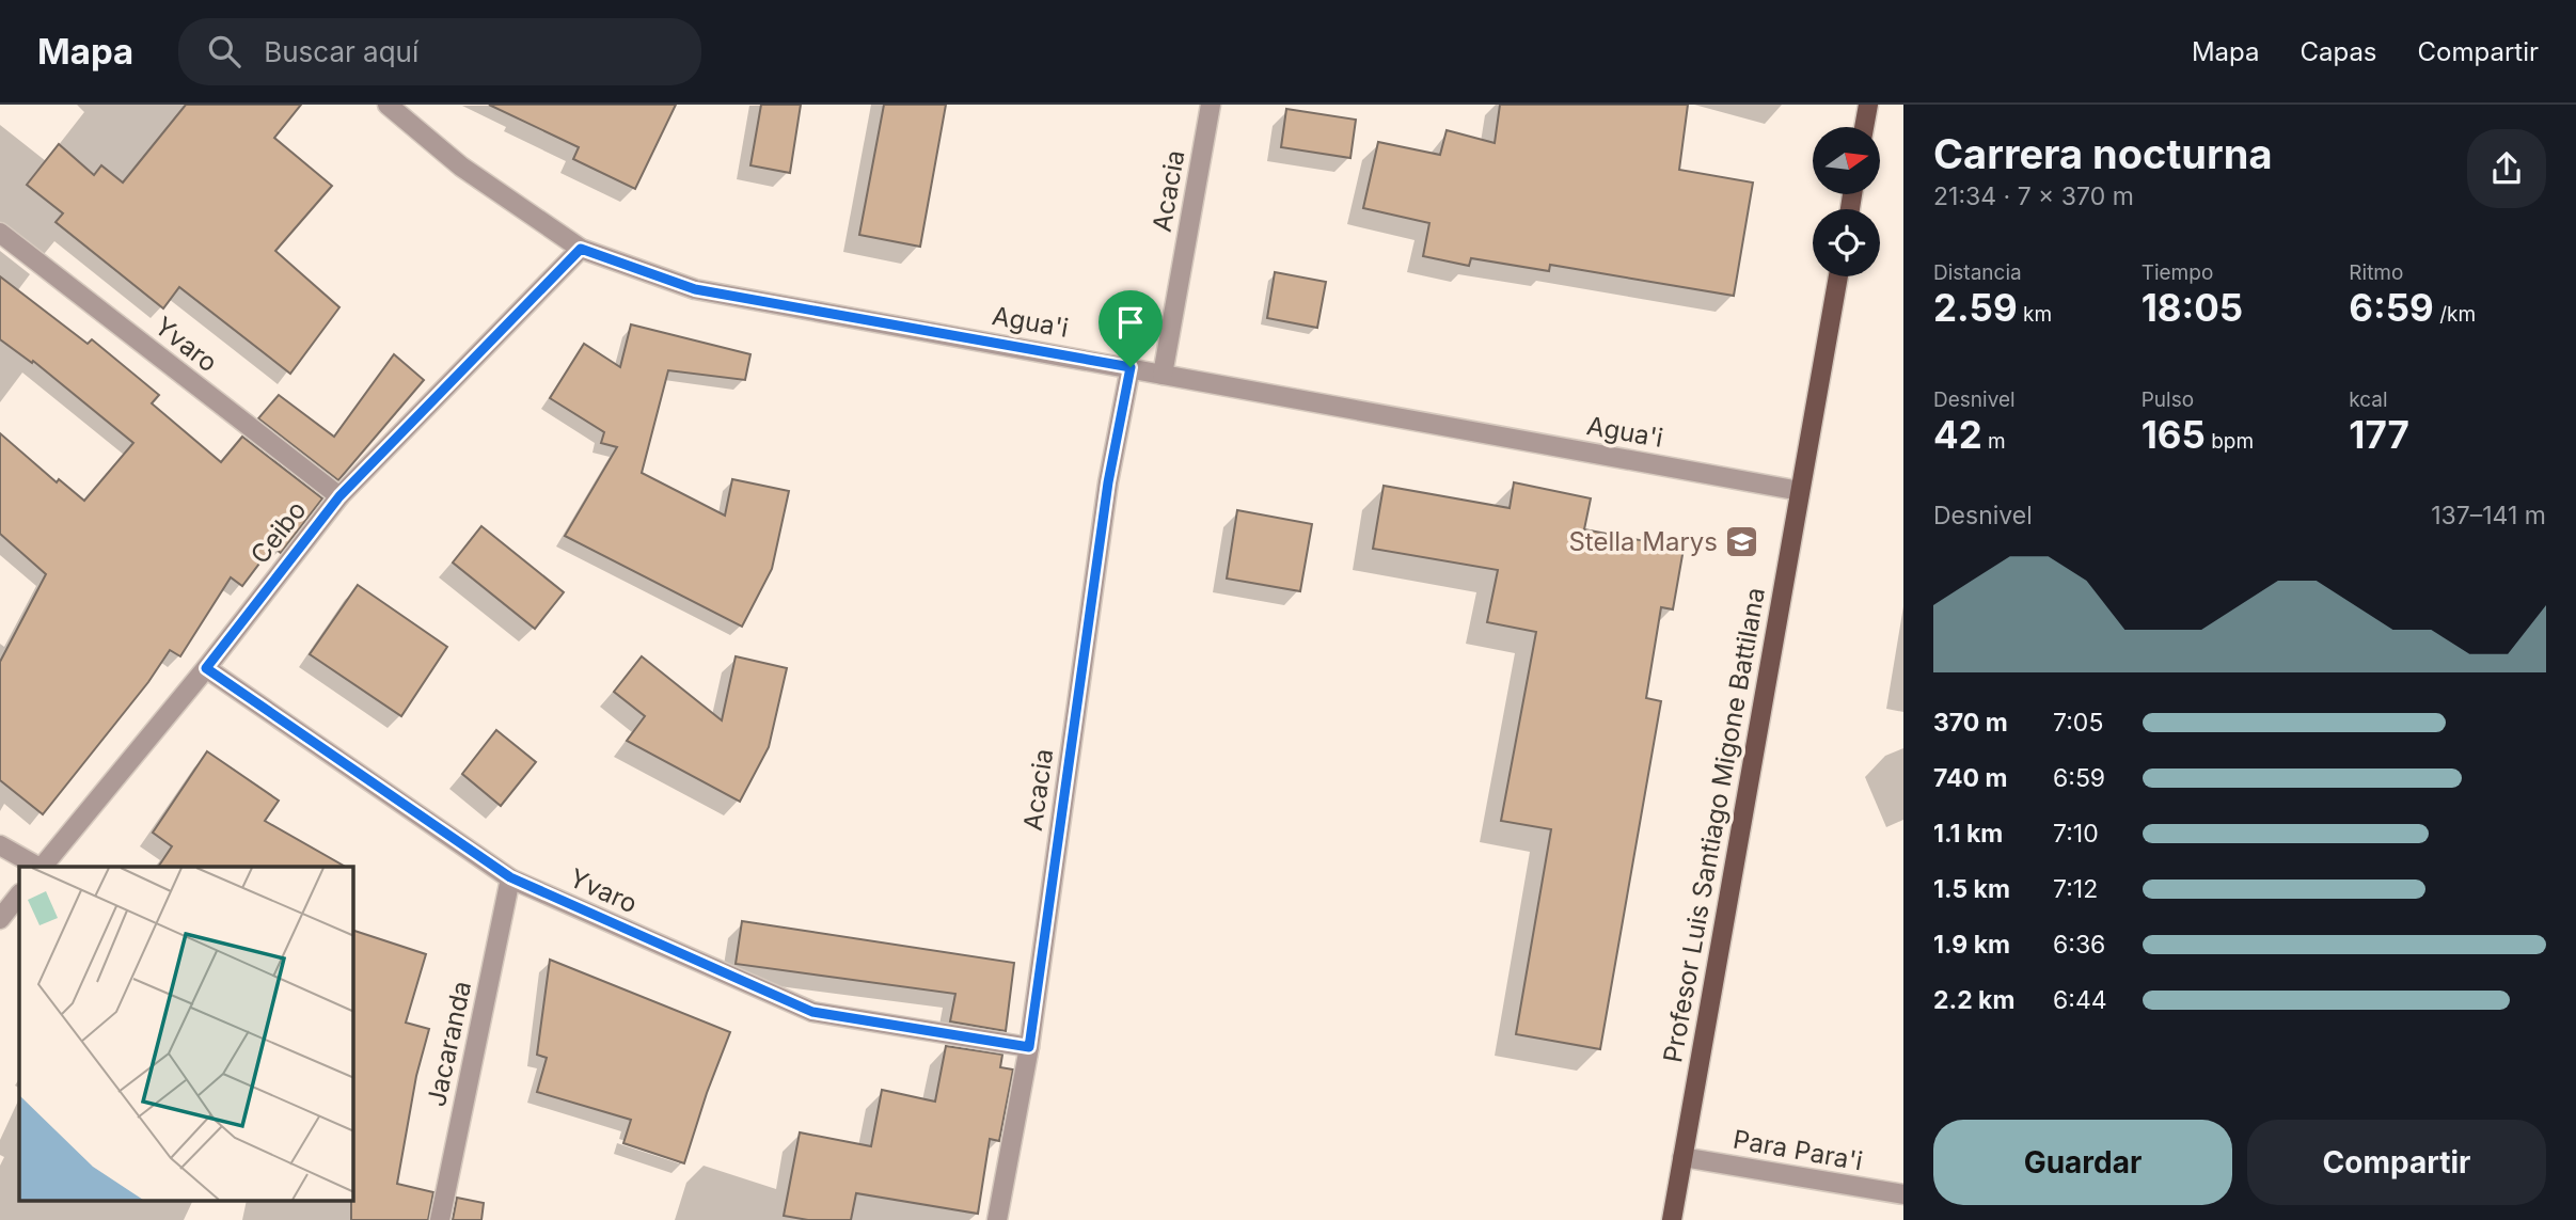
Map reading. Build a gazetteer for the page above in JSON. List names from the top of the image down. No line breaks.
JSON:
{"streets":{"main road":["Profesor Luis Santiago Migone Battilana"],"street":["Acacia","Agua'i","Yvaro","Ceibo","Jacaranda","Para Para'i"]},"crossings":[["Acacia","Agua'i"],["Acacia","Yvaro"],["Agua'i","Ceibo"],["Agua'i","Profesor Luis Santiago Migone Battilana"],["Yvaro","Ceibo"],["Yvaro","Jacaranda"],["Profesor Luis Santiago Migone Battilana","Para Para'i"]],"places":{"school or university":["Stella Marys"]},"north":"right","page":{"header":"Mapa","search":"Buscar aquí","nav":["Mapa","Capas","Compartir"],"heading":["Carrera nocturna","21:34 · 7 × 370 m"],"stats":[["Distancia","2.59 km"],["Tiempo","18:05"],["Ritmo","6:59 /km"],["Desnivel","42 m"],["Pulso","165 bpm"],["kcal","177"]],"chart":["Desnivel","137–141 m"],"list":[{"name":"370 m","note":"7:05"},{"name":"740 m","note":"6:59"},{"name":"1.1 km","note":"7:10"},{"name":"1.5 km","note":"7:12"},{"name":"1.9 km","note":"6:36"},{"name":"2.2 km","note":"6:44"}],"buttons":["Guardar","Compartir"]}}
